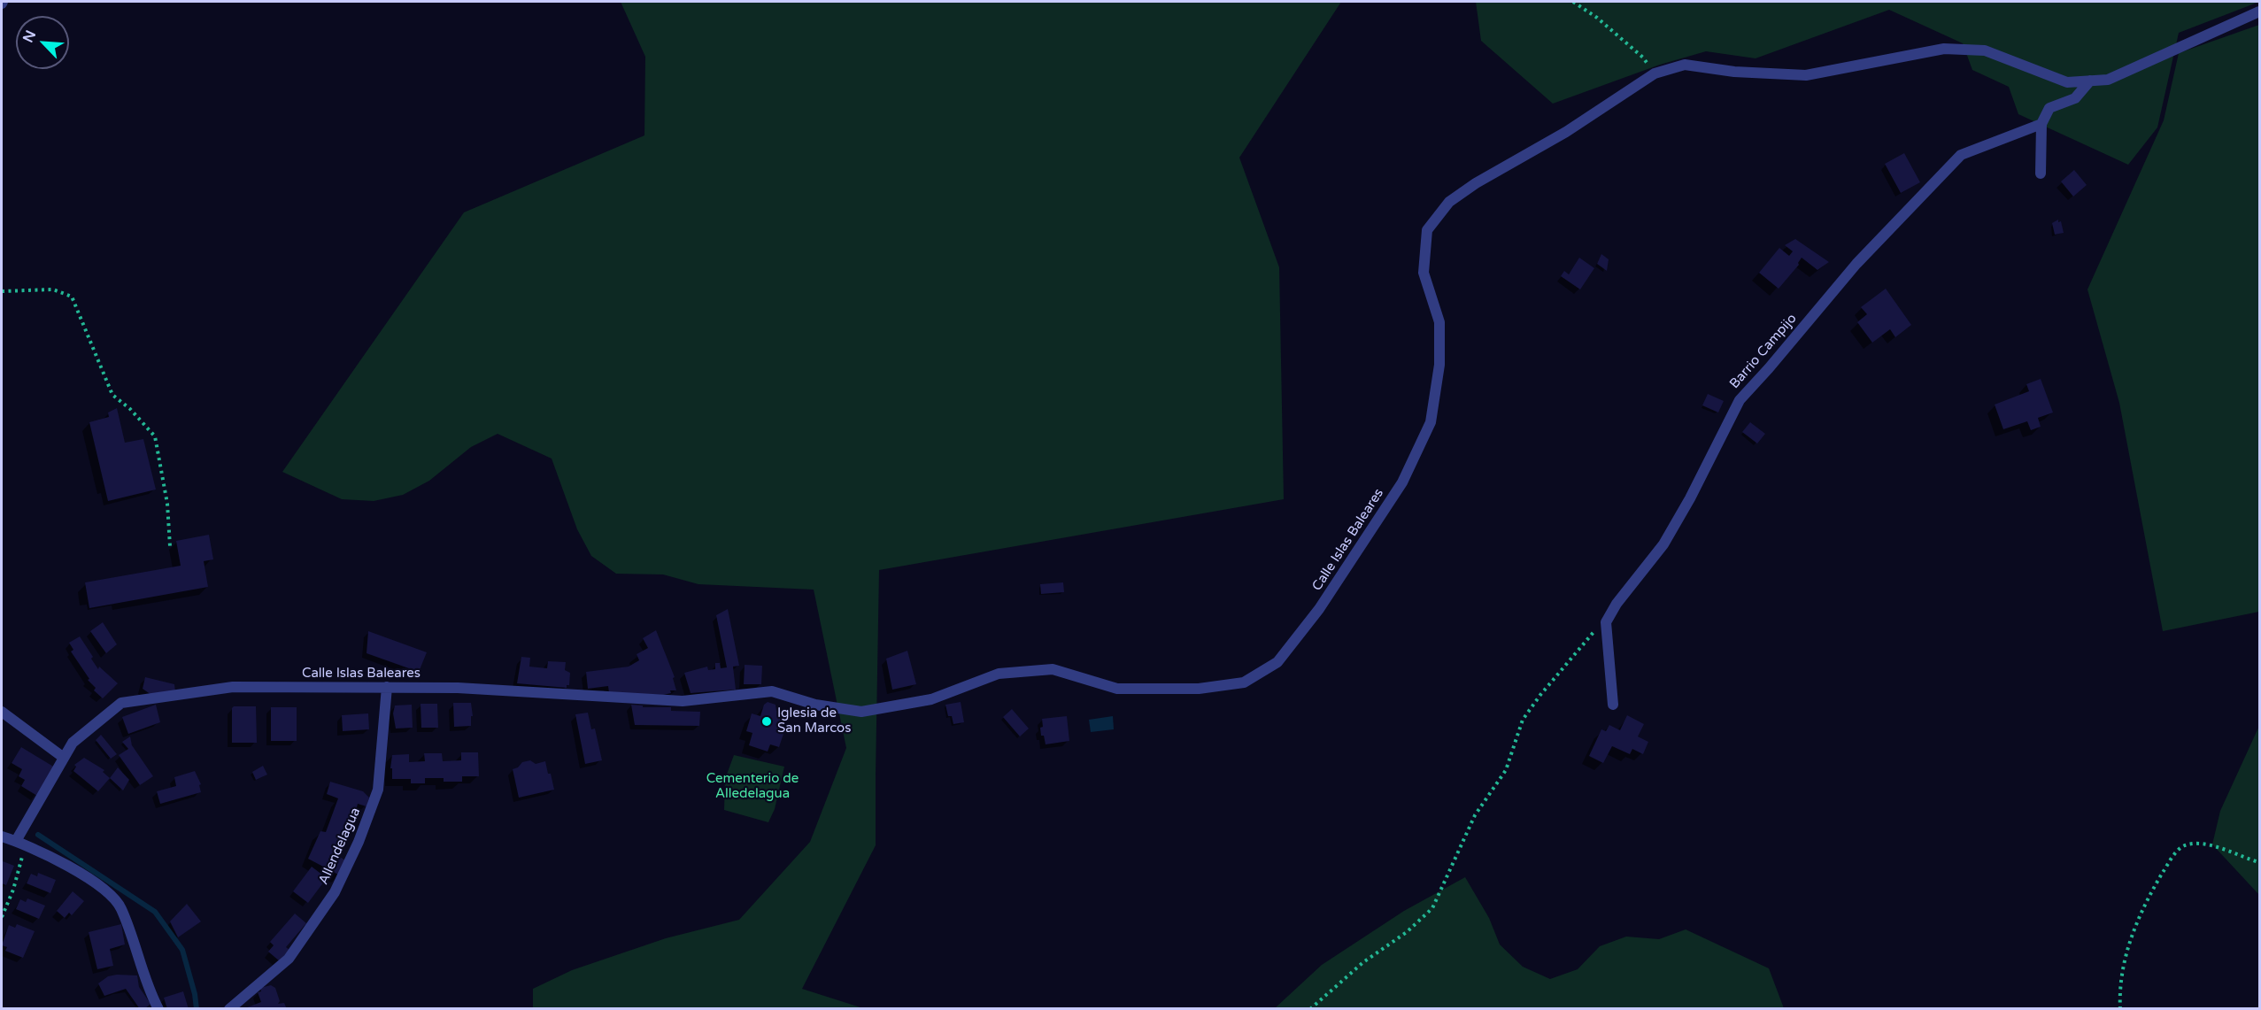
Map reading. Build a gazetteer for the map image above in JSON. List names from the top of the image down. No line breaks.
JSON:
{"streets":{"street":["Barrio Campijo","Calle Islas Baleares","Allendelagua"]},"crossings":[["Calle Islas Baleares","Allendelagua"]],"parks":["Cementerio de Alledelagua"],"places":["Iglesia de San Marcos"],"north":"top left"}
